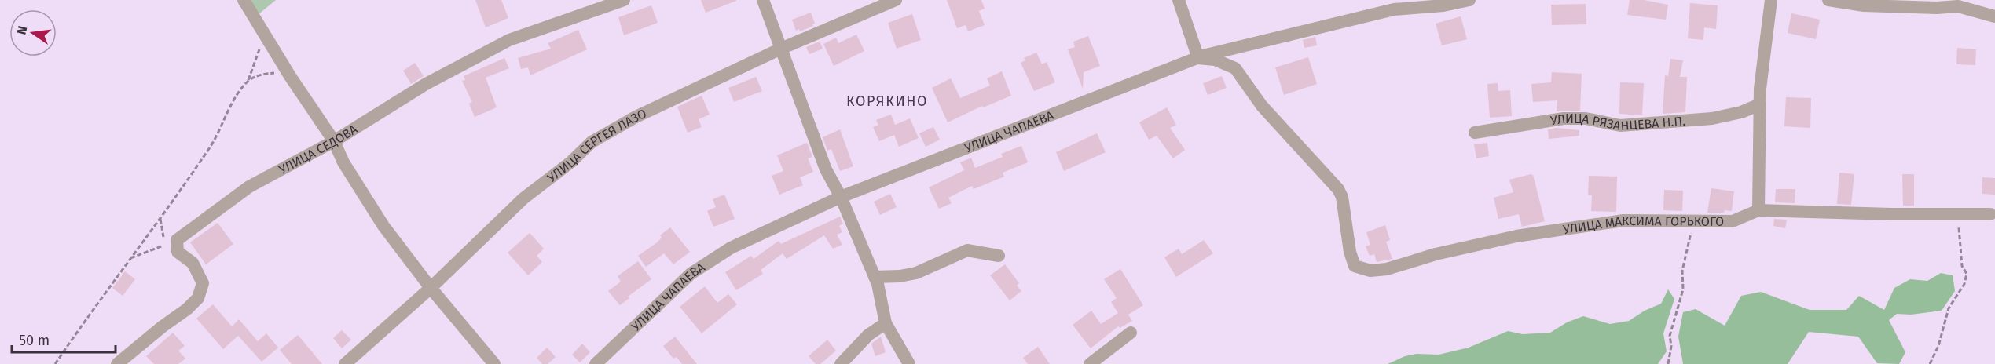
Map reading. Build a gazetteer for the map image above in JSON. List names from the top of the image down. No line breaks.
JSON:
{"streets":{"street":["УЛИЦА РЯЗАНЦЕВА Н.П.","УЛИЦА ЧАПАЕВА","УЛИЦА СЕРГЕЯ ЛАЗО","УЛИЦА СЕДОВА","УЛИЦА МАКСИМА ГОРЬКОГО"]},"crossings":[["УЛИЦА ЧАПАЕВА","УЛИЦА МАКСИМА ГОРЬКОГО"]],"districts":["КОРЯКИНО"],"scale_bar":"50 m","north":"left"}
